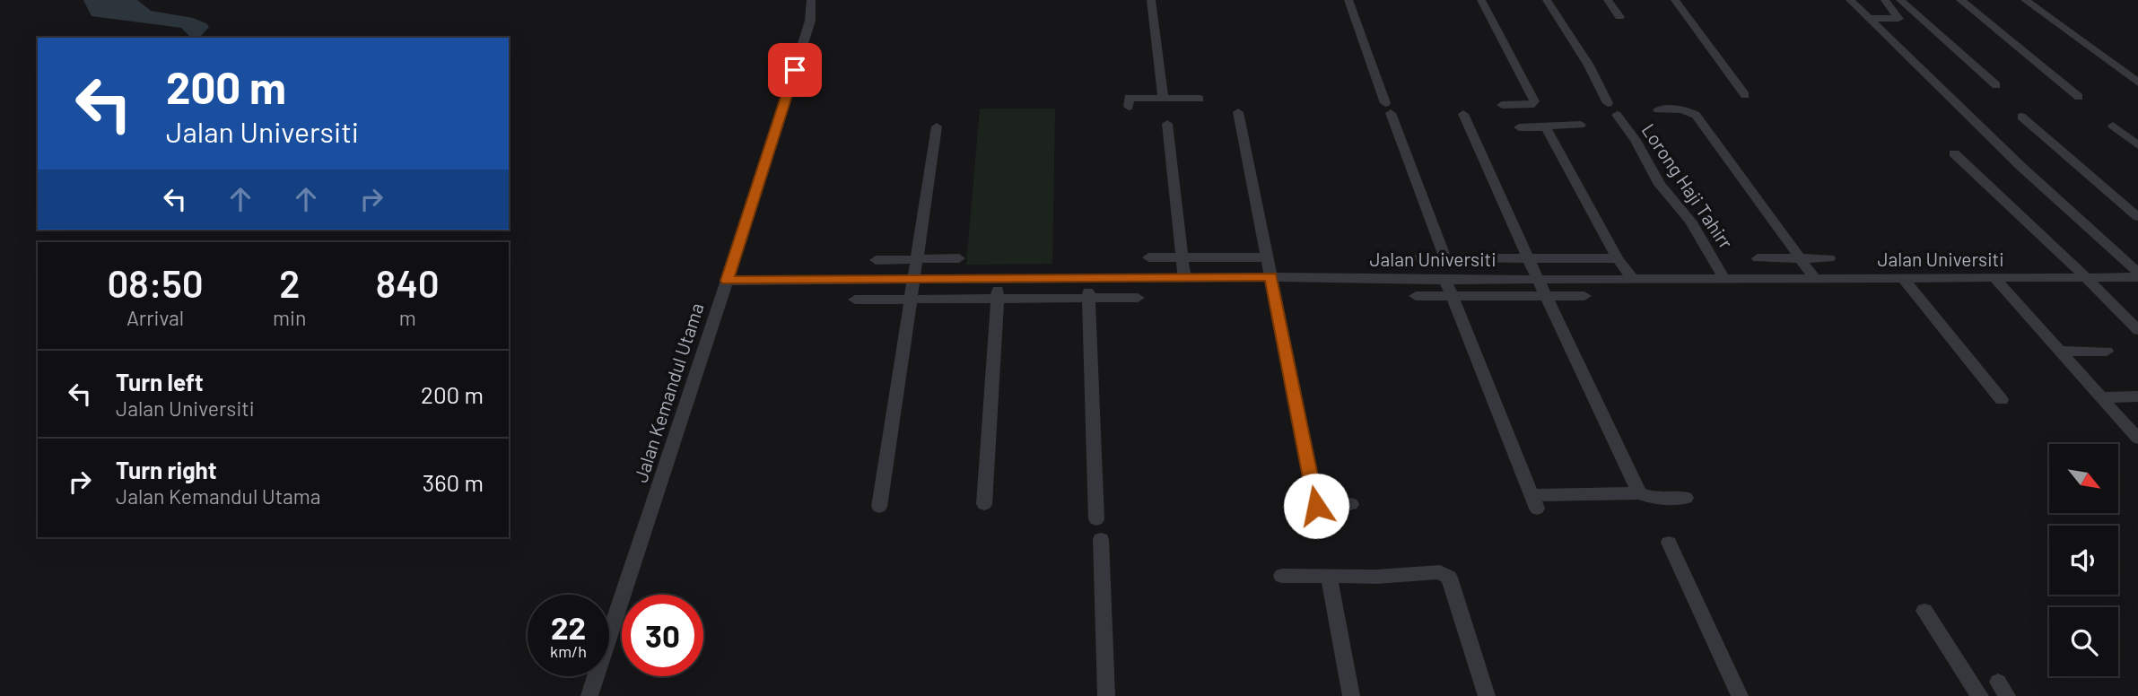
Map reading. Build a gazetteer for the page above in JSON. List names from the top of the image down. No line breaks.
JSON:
{"streets":{"street":["Lorong Haji Tahirr","Jalan Universiti","Jalan Kemandul Utama"]},"crossings":[["Lorong Haji Tahirr","Jalan Universiti"],["Jalan Universiti","Jalan Kemandul Utama"]],"north":"bottom right","page":{"turn":["200 m","Jalan Universiti"],"eta":["08:50","Arrival","2","min","840","m"],"list":[{"name":"Turn left","note":"Jalan Universiti","value":"200 m"},{"name":"Turn right","note":"Jalan Kemandul Utama","value":"360 m"}],"speed":"22 km/h","limit":"30"}}
